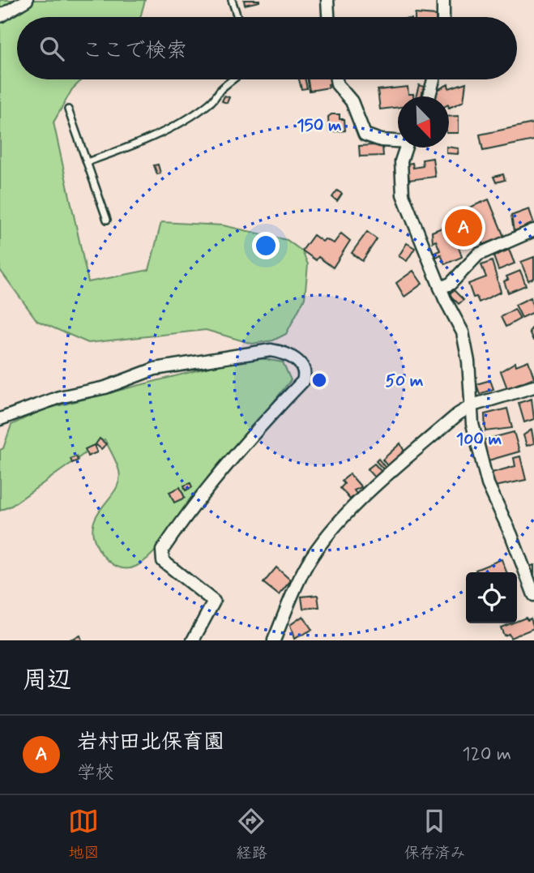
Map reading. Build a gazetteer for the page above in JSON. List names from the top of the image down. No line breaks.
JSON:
{"north":"bottom right","page":{"search":"ここで検索","pins":"A","heading":"周辺","list":[{"mark":"A","name":"岩村田北保育園","note":"学校","value":"120 m"}],"nav":["地図","経路","保存済み"]},"rings":["150 m","50 m","100 m"]}
